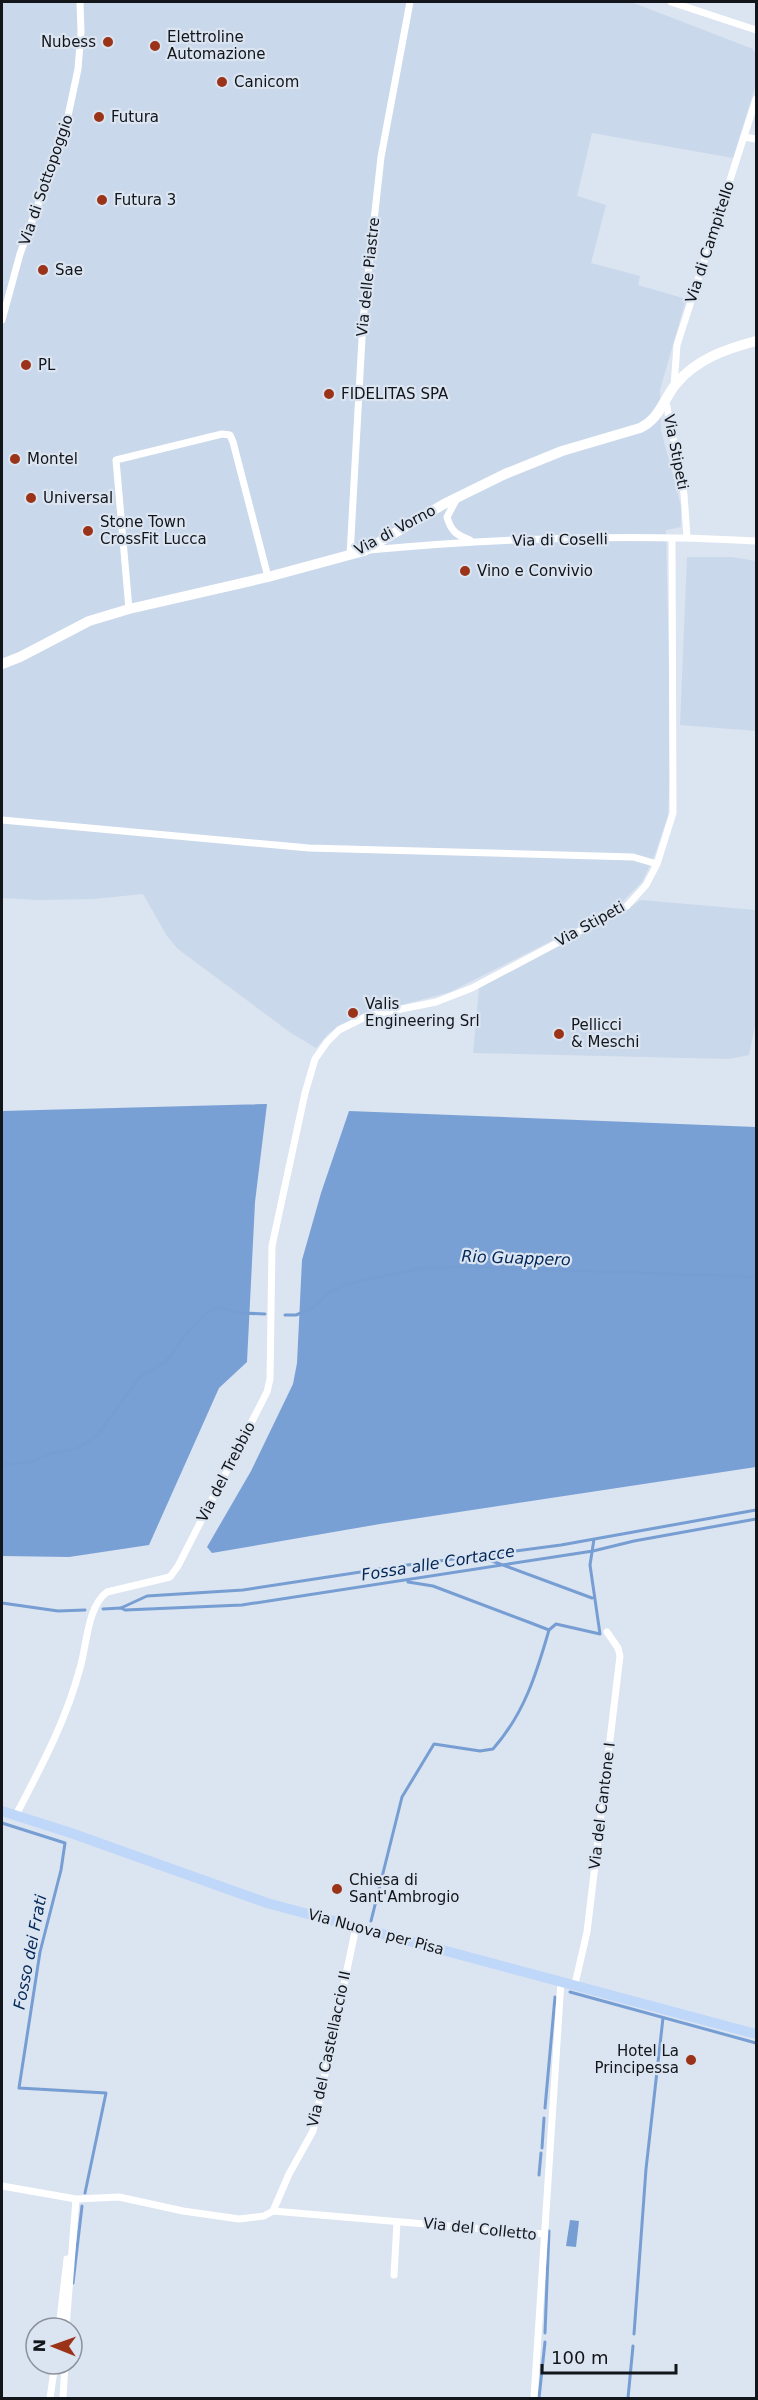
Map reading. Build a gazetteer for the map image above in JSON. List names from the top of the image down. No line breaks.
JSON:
{"streets":{"main road":["Via Nuova per Pisa"],"street":["Via di Sottopoggio","Via di Campitello","Via delle Piastre","Via Stipeti","Via di Vorno","Via di Coselli","Via del Trebbio","Via del Cantone I","Via del Castellaccio II","Via del Colletto"]},"crossings":[["Via di Campitello","Via di Vorno"],["Via delle Piastre","Via di Vorno"],["Via Stipeti","Via di Vorno"],["Via Stipeti","Via di Coselli"],["Via Stipeti","Via del Trebbio"],["Via di Vorno","Via di Coselli"],["Via del Trebbio","Via Nuova per Pisa"],["Via del Cantone I","Via Nuova per Pisa"],["Via Nuova per Pisa","Via del Castellaccio II"],["Via del Castellaccio II","Via del Colletto"]],"water":["Rio Guappero","Fossa alle Cortacce","Fosso dei Frati"],"places":["Nubess","Elettroline Automazione","Canicom","Futura","Futura 3","Sae","PL","FIDELITAS SPA","Montel","Universal","Stone Town CrossFit Lucca","Vino e Convivio","Valis Engineering Srl","Pellicci & Meschi","Chiesa di Sant'Ambrogio","Hotel La Principessa"],"scale_bar":"100 m","north":"left"}
